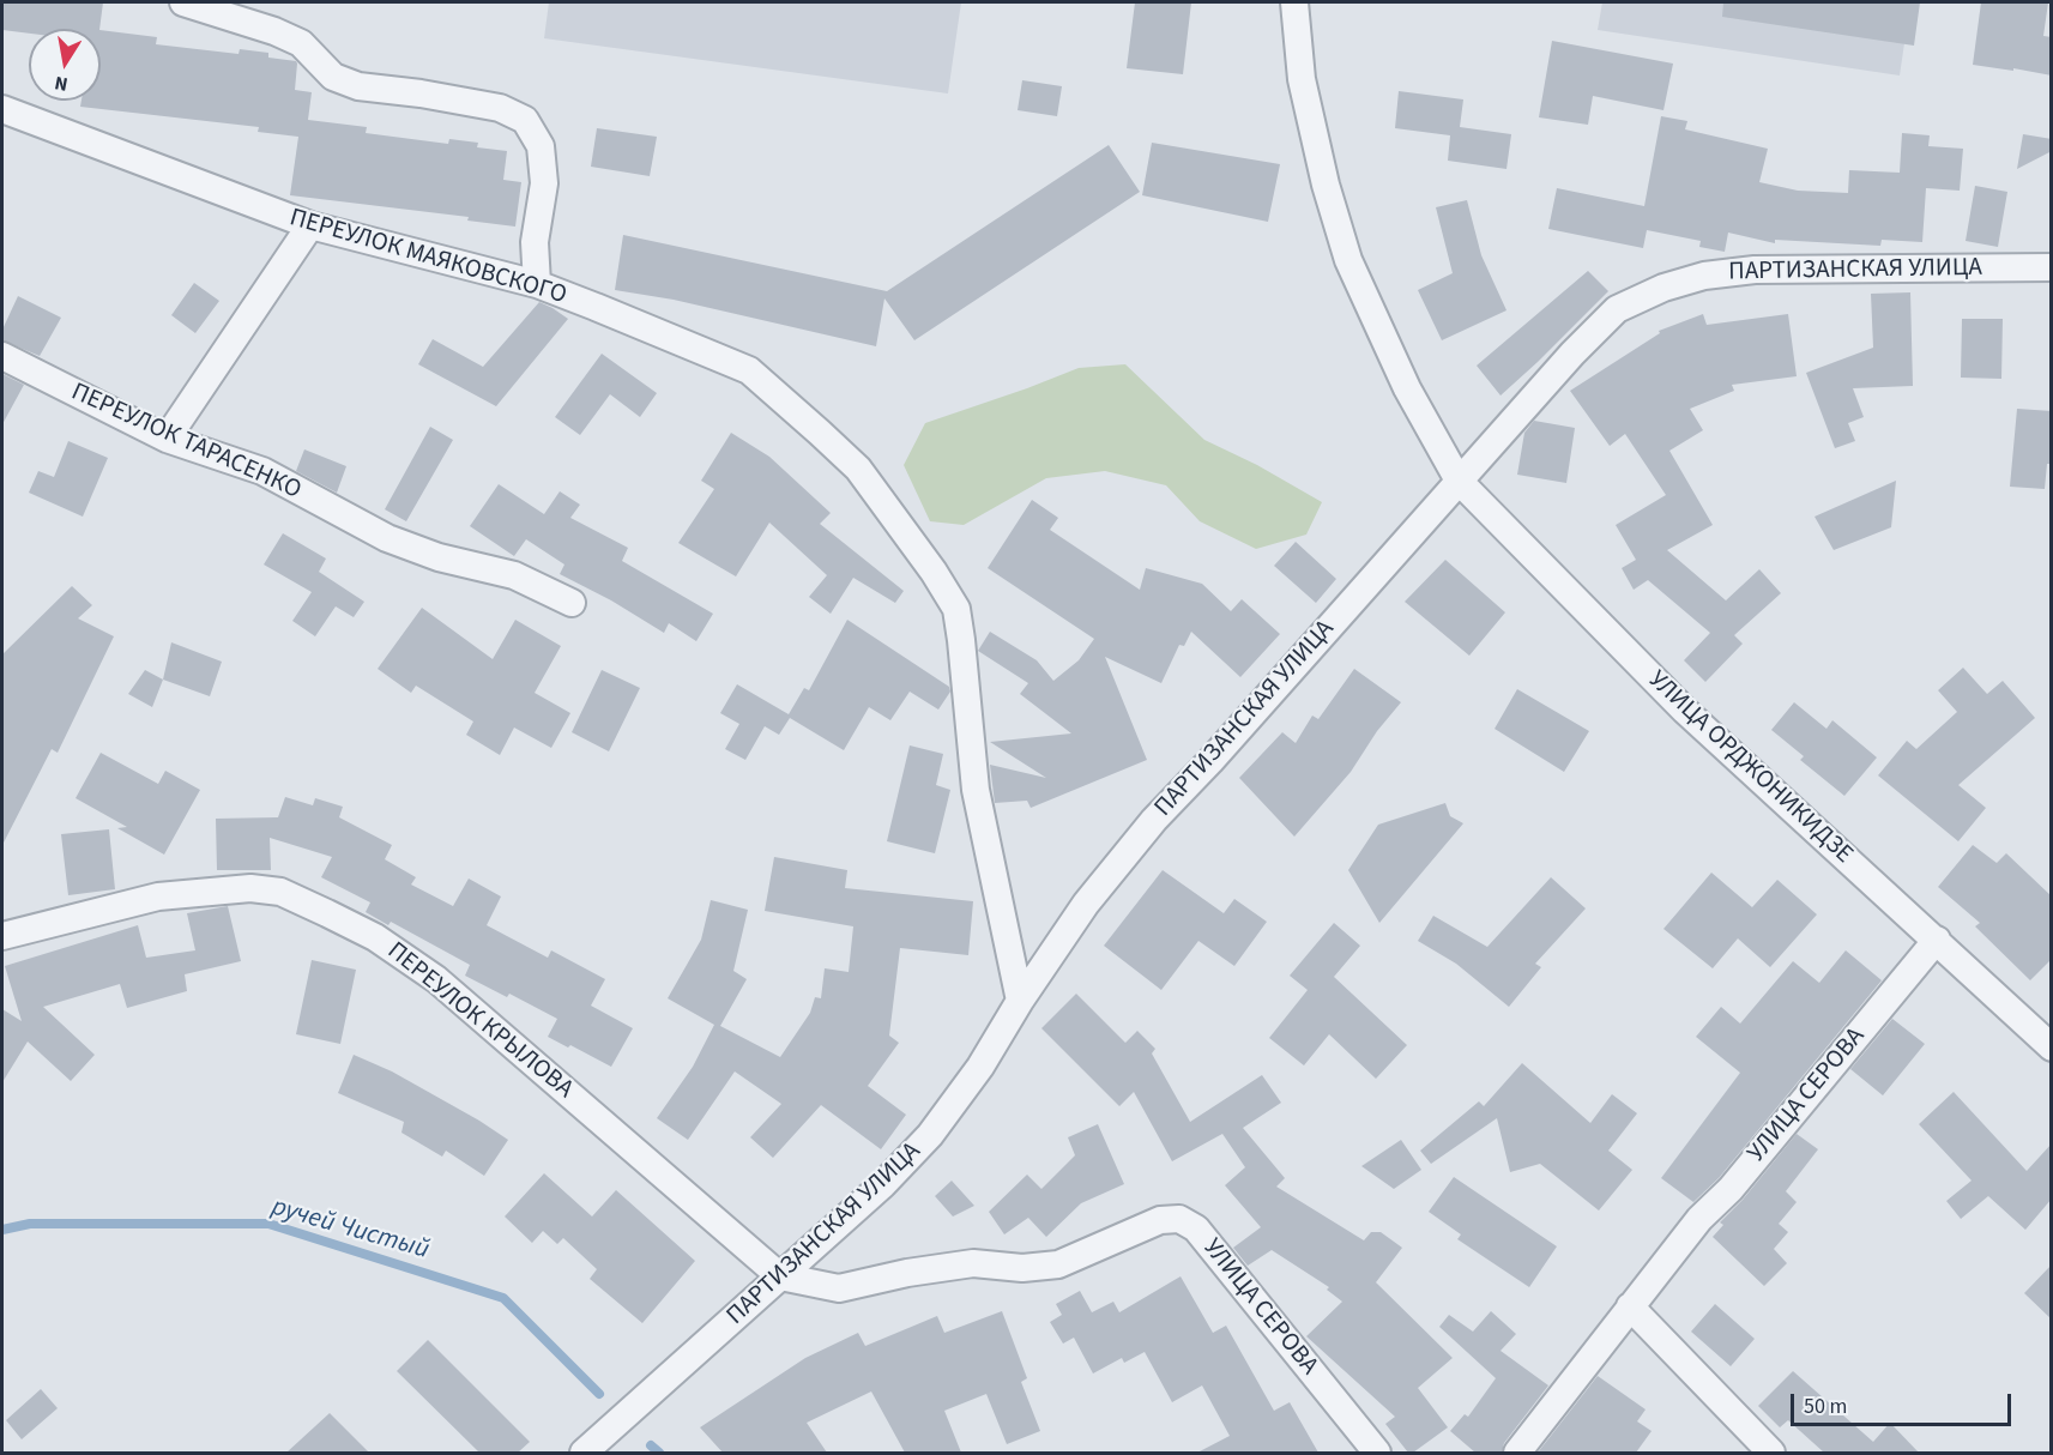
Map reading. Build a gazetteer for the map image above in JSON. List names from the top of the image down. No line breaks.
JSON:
{"streets":{"street":["ПЕРЕУЛОК МАЯКОВСКОГО","ПАРТИЗАНСКАЯ УЛИЦА","ПЕРЕУЛОК ТАРАСЕНКО","УЛИЦА ОРДЖОНИКИДЗЕ","ПЕРЕУЛОК КРЫЛОВА","УЛИЦА СЕРОВА"]},"crossings":[["ПЕРЕУЛОК МАЯКОВСКОГО","ПАРТИЗАНСКАЯ УЛИЦА"],["ПАРТИЗАНСКАЯ УЛИЦА","УЛИЦА ОРДЖОНИКИДЗЕ"],["ПАРТИЗАНСКАЯ УЛИЦА","ПЕРЕУЛОК КРЫЛОВА"],["ПАРТИЗАНСКАЯ УЛИЦА","УЛИЦА СЕРОВА"],["УЛИЦА ОРДЖОНИКИДЗЕ","УЛИЦА СЕРОВА"],["ПЕРЕУЛОК КРЫЛОВА","УЛИЦА СЕРОВА"]],"water":["ручей Чистый"],"scale_bar":"50 m","north":"bottom"}
